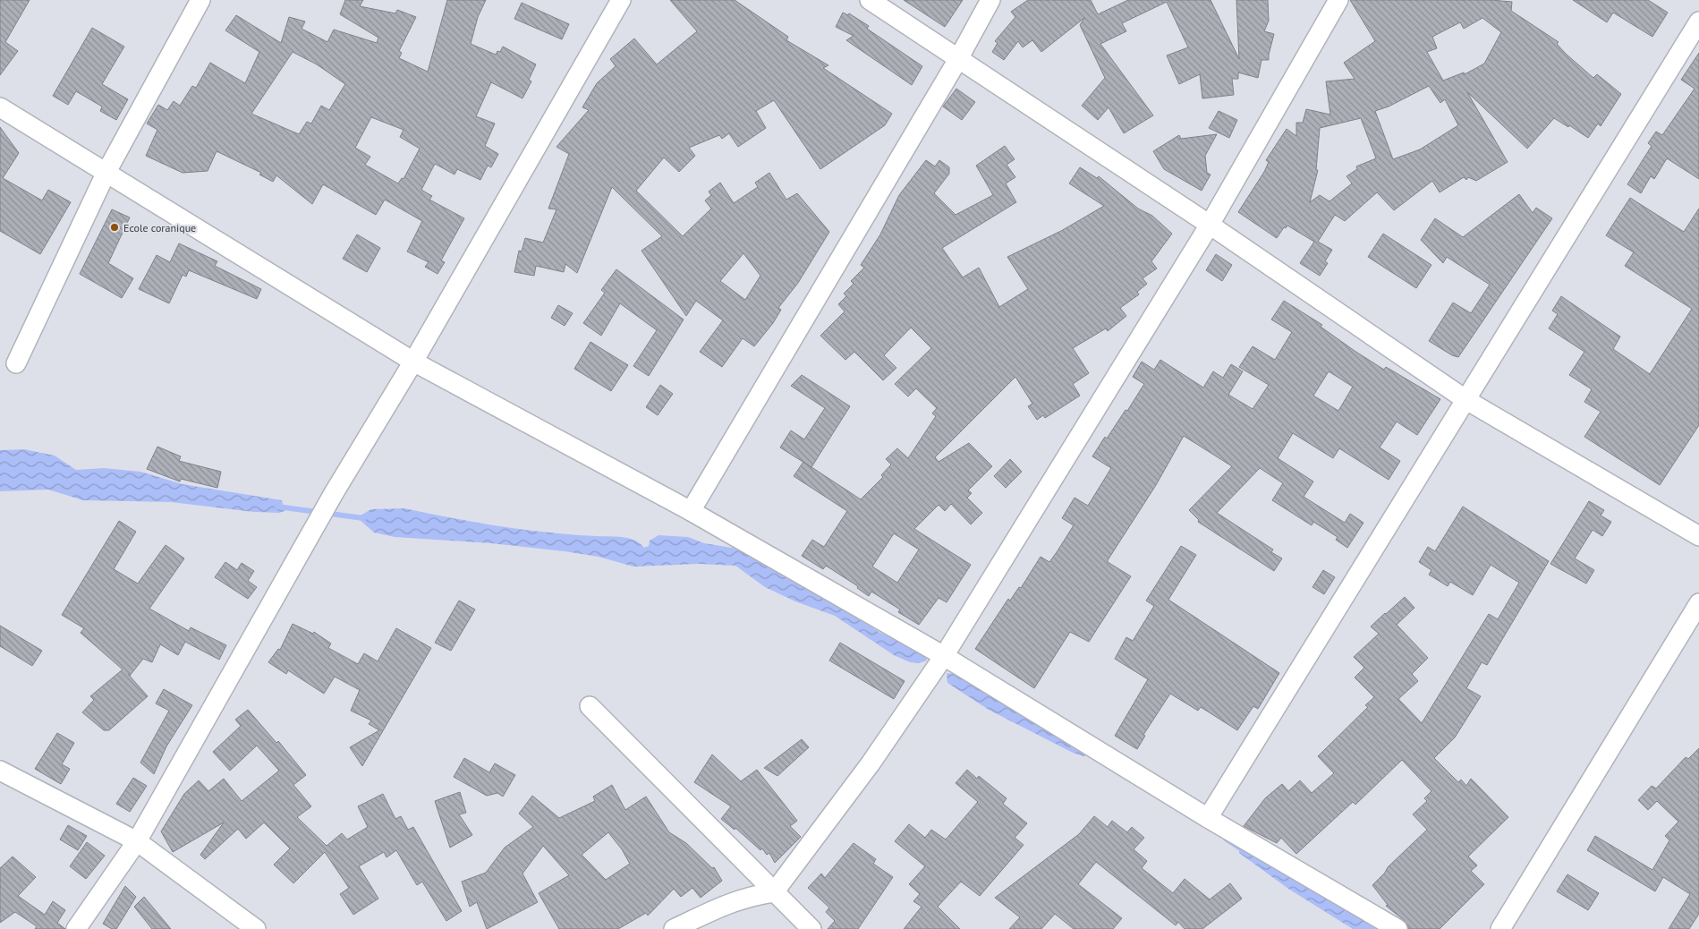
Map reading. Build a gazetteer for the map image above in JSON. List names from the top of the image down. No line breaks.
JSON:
{"places":["Ecole coranique"]}
